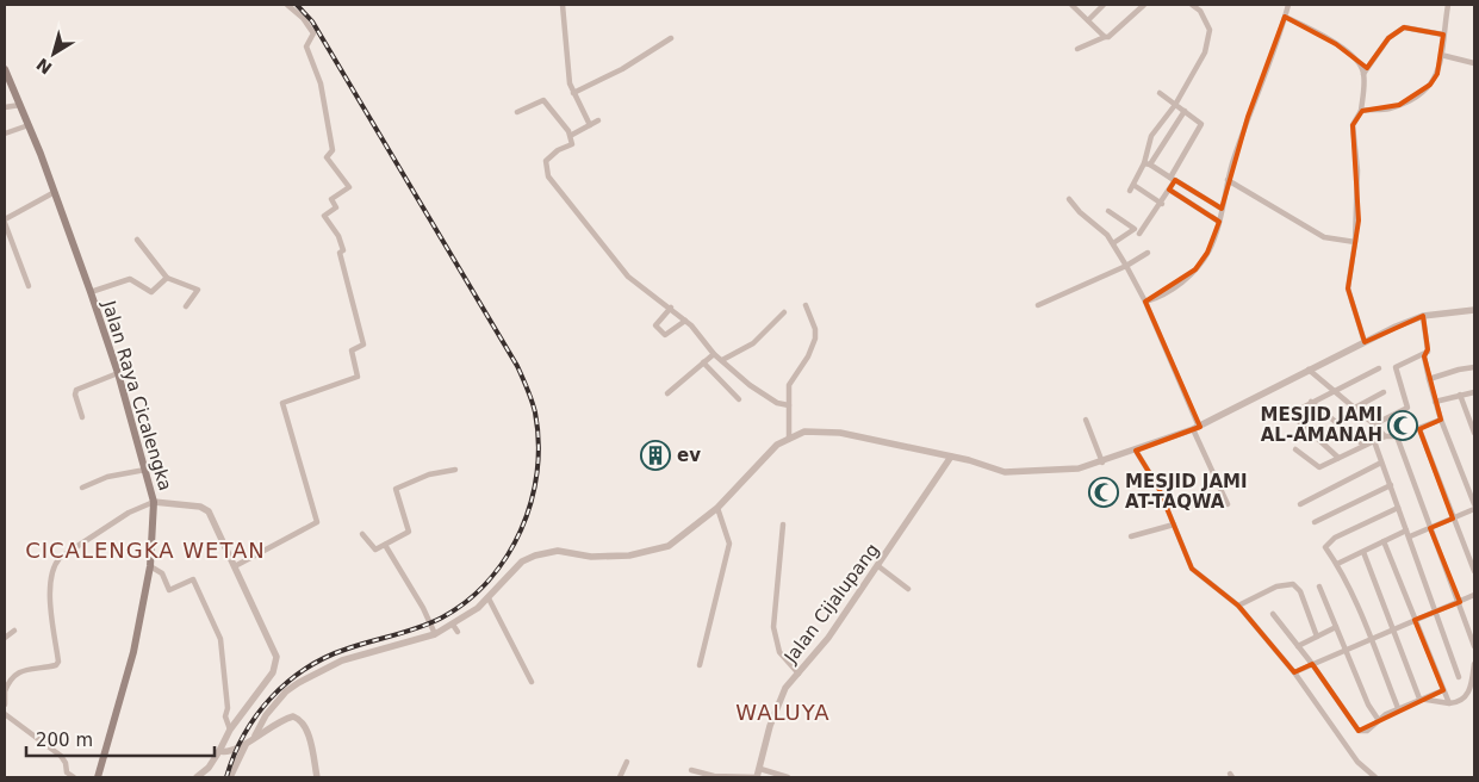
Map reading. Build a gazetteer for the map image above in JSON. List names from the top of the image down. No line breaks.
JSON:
{"streets":{"main road":["Jalan Raya Cicalengka"],"street":["Jalan Cijalupang"]},"districts":["CICALENGKA WETAN","WALUYA"],"places":{"mosque":["MESJID JAMI AL-AMANAH","MESJID JAMI AT-TAQWA"],"building":["ev"]},"scale_bar":"200 m","north":"bottom left"}
